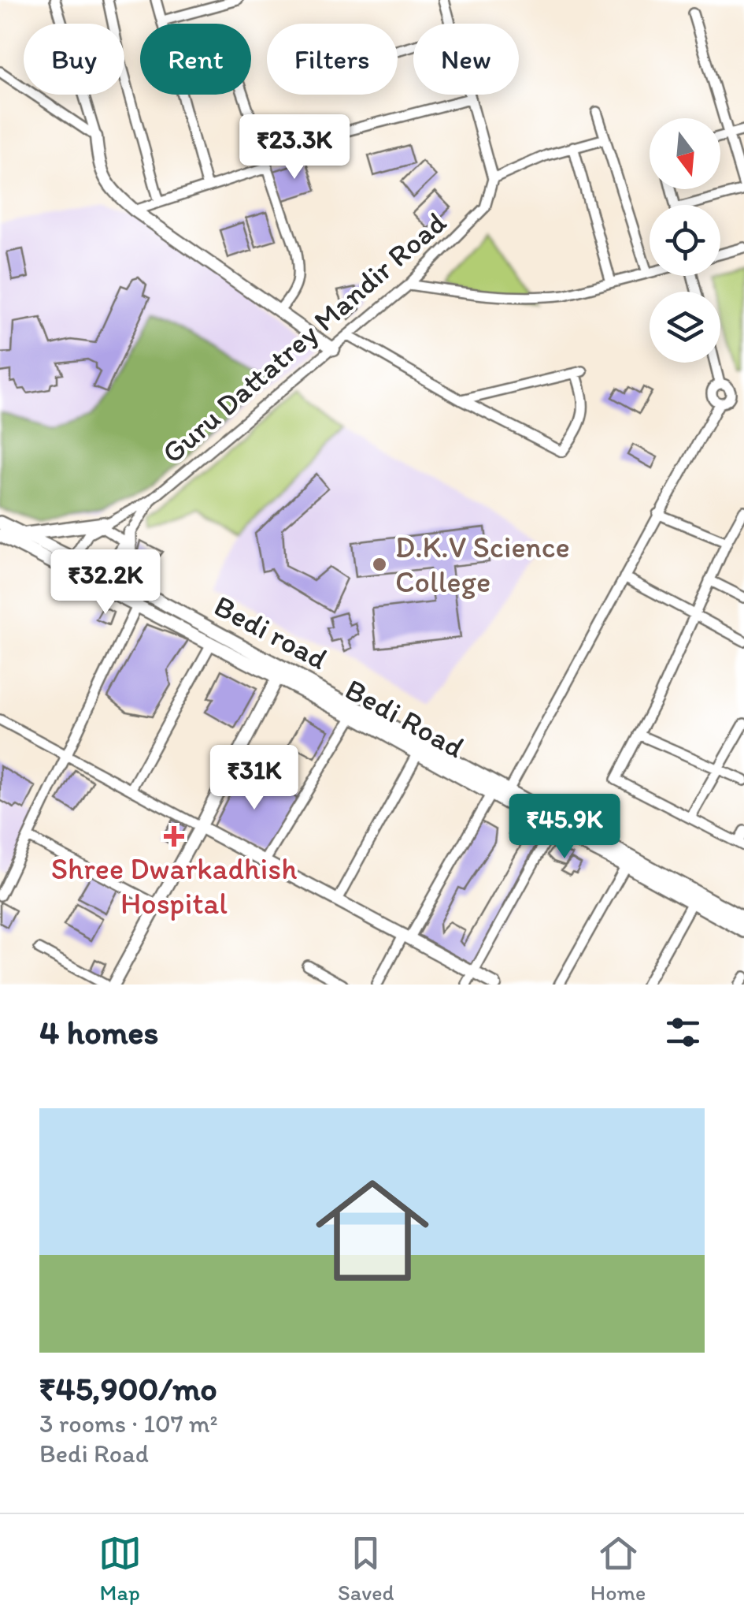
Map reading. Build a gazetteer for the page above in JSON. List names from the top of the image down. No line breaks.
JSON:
{"streets":{"main road":["Bedi road","Bedi Road"],"street":["Guru Dattatrey Mandir Road"]},"crossings":[["Guru Dattatrey Mandir Road","Bedi road"],["Guru Dattatrey Mandir Road","Bedi Road"],["Bedi road","Bedi Road"]],"places":{"other":["D.K.V Science College"],"health":["Shree Dwarkadhish Hospital"]},"north":"bottom","page":{"chip":["Buy","Rent","Filters","New"],"price":["₹23.3K","₹32.2K","₹31K","₹45.9K"],"heading":"4 homes","list":[{"name":"₹45,900/mo","note":"3 rooms · 107 m² · Bedi Road"}],"tabs":["Map","Saved","Home"]}}
